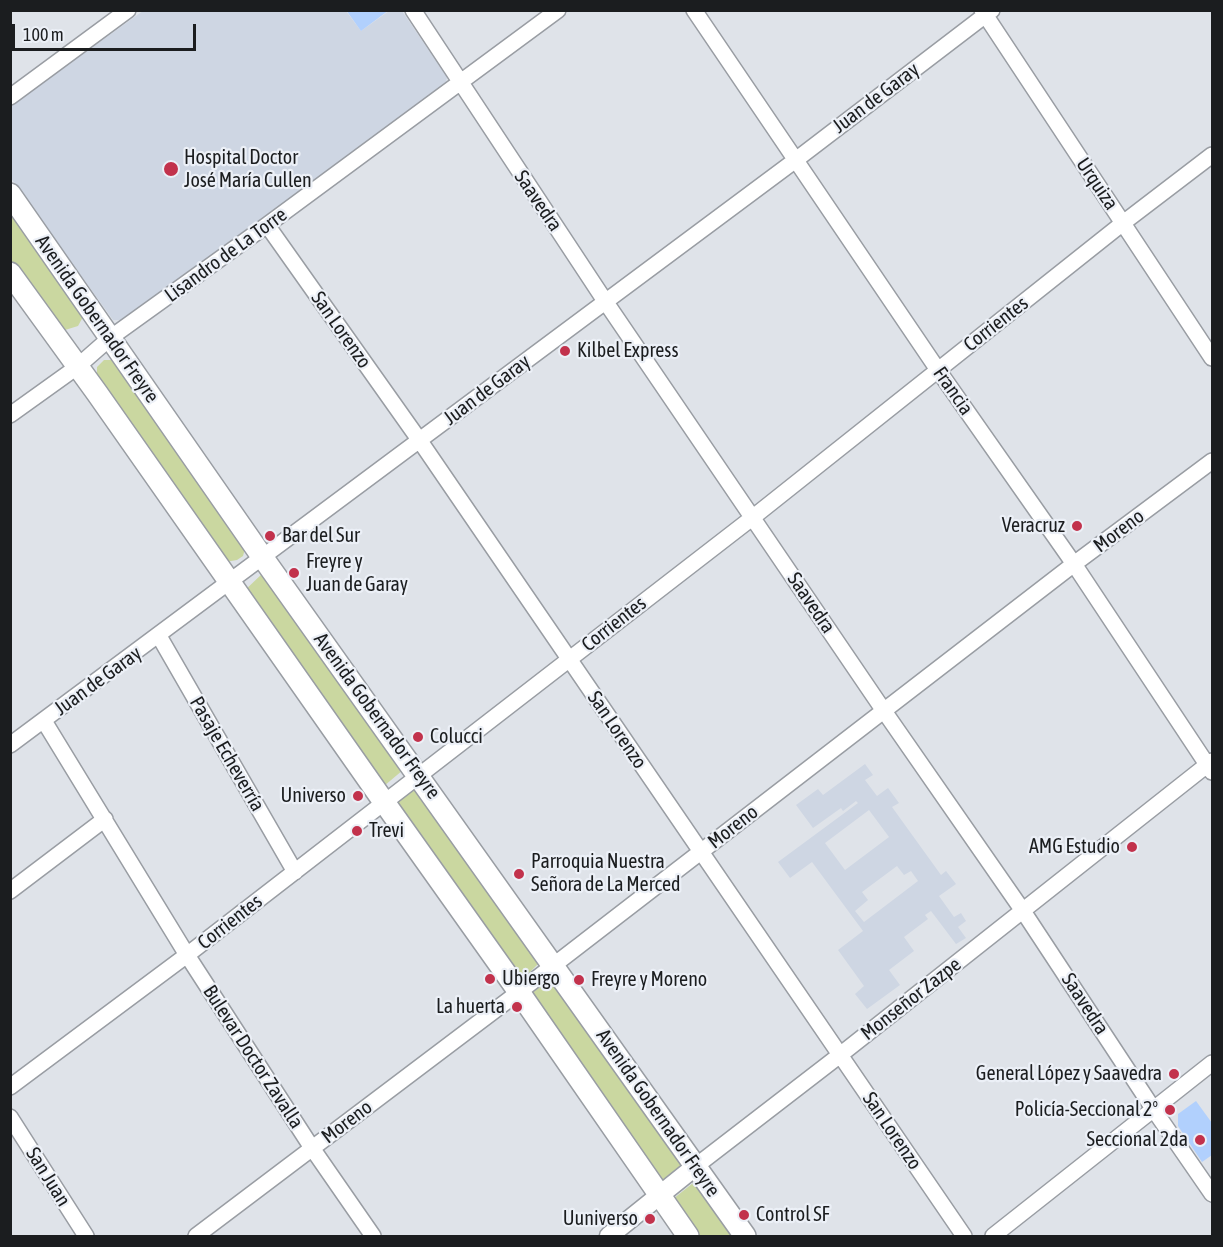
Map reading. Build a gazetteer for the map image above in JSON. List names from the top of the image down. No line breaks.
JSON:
{"streets":{"main road":["Avenida Gobernador Freyre"],"street":["Juan de Garay","Urquiza","Saavedra","Lisandro de La Torre","Corrientes","San Lorenzo","Francia","Moreno","Pasaje Echeverría","Monseñor Zazpe","Bulevar Doctor Zavalla","San Juan"]},"crossings":[["Juan de Garay","Urquiza"],["Juan de Garay","Saavedra"],["Juan de Garay","Avenida Gobernador Freyre"],["Juan de Garay","San Lorenzo"],["Juan de Garay","Francia"],["Juan de Garay","Pasaje Echeverría"],["Juan de Garay","Bulevar Doctor Zavalla"],["Urquiza","Corrientes"],["Saavedra","Lisandro de La Torre"],["Saavedra","Corrientes"],["Saavedra","Moreno"],["Saavedra","Monseñor Zazpe"],["Lisandro de La Torre","Avenida Gobernador Freyre"],["Lisandro de La Torre","San Lorenzo"],["Avenida Gobernador Freyre","Corrientes"],["Avenida Gobernador Freyre","Moreno"],["Avenida Gobernador Freyre","Monseñor Zazpe"],["Corrientes","San Lorenzo"],["Corrientes","Francia"],["Corrientes","Pasaje Echeverría"],["Corrientes","Bulevar Doctor Zavalla"],["San Lorenzo","Moreno"],["San Lorenzo","Monseñor Zazpe"],["Francia","Moreno"],["Francia","Monseñor Zazpe"],["Moreno","Bulevar Doctor Zavalla"]],"places":["Hospital Doctor José María Cullen","Kilbel Express","Veracruz","Bar del Sur","Freyre y Juan de Garay","Colucci","Universo","Trevi","AMG Estudio","Parroquia Nuestra Señora de La Merced","Ubiergo","Freyre y Moreno","La huerta","General López y Saavedra","Policía-Seccional 2°","Seccional 2da","Control SF","Uuniverso"],"scale_bar":"100 m"}
